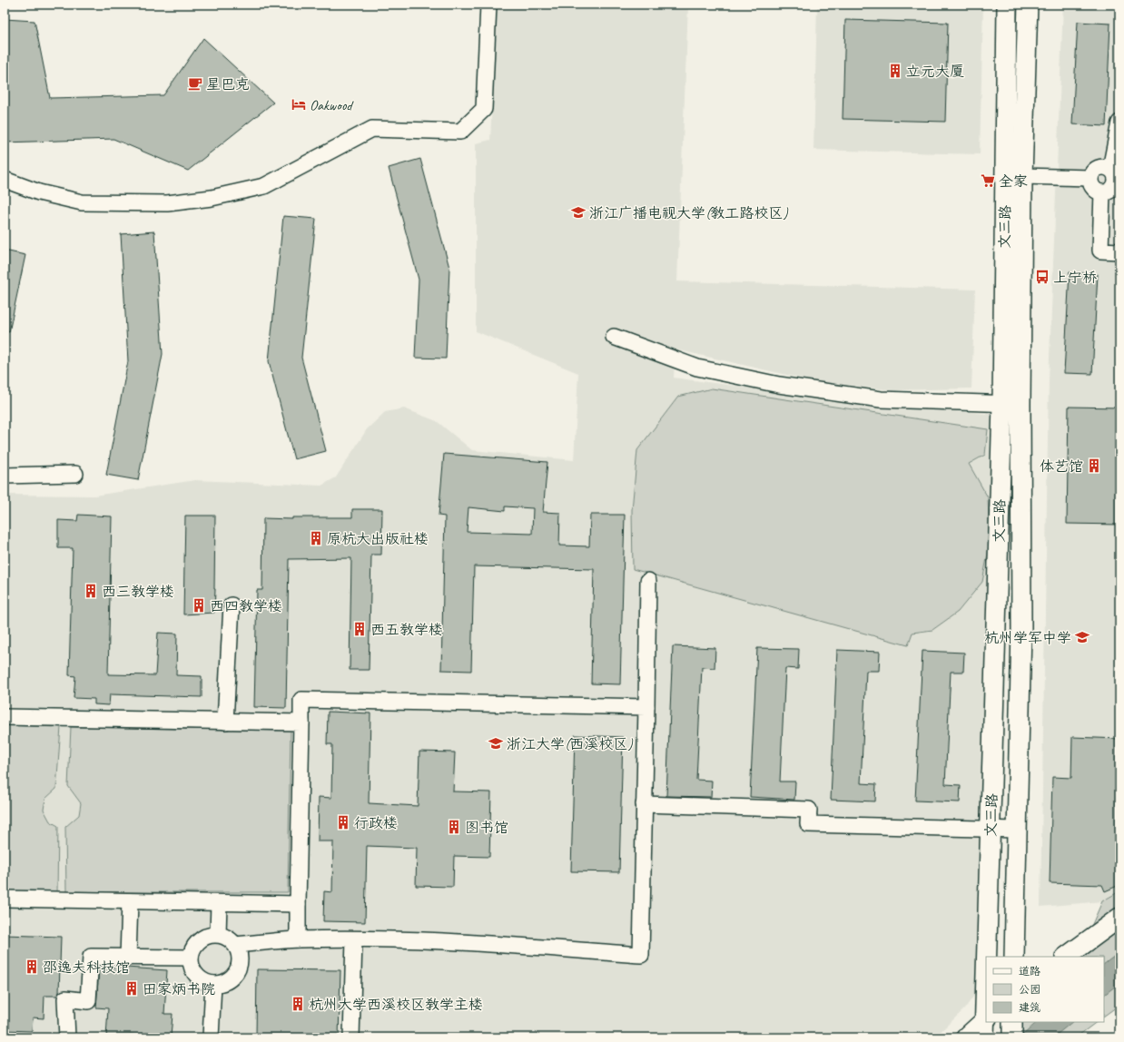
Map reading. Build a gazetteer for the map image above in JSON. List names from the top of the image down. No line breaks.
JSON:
{"streets":{"main road":["文三路"]},"places":{"building":["立元大厦","体艺馆","原杭大出版社楼","西三教学楼","西四教学楼","西五教学楼","行政楼","图书馆","邵逸夫科技馆","田家炳书院","杭州大学西溪校区教学主楼"],"cafe":["星巴克"],"hotel":["Oakwood"],"supermarket":["全家"],"school or university":["浙江广播电视大学(教工路校区)","杭州学军中学","浙江大学(西溪校区)"],"bus stop":["上宁桥"]},"legend":["道路","公园","建筑"]}
